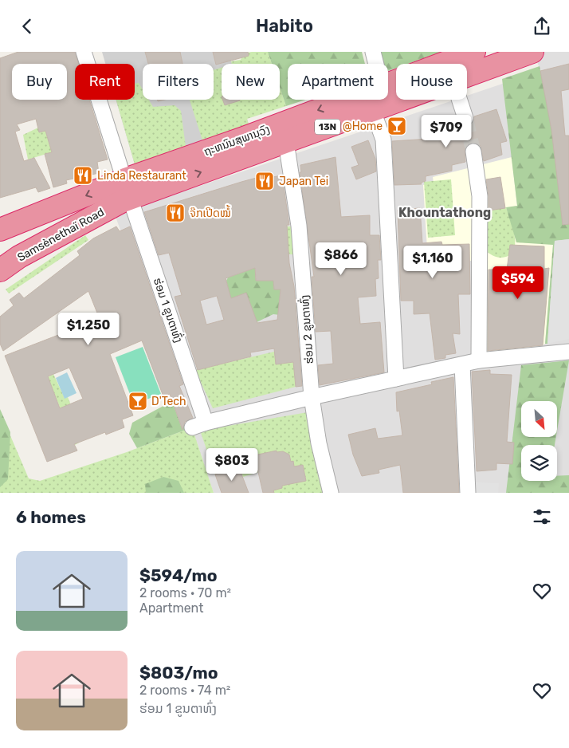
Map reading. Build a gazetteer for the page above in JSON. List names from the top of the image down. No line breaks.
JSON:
{"streets":{"highway":["13N","ຖະຫນົນສຸພານຸວົງ","Samsènethaï Road"],"street":["ຮ່ອມ 1 ຂູນຕາທົ່ງ","ຮ່ອມ 2 ຂູນຕາທົ່ງ"]},"crossings":[["ຖະຫນົນສຸພານຸວົງ","Samsènethaï Road"],["ຖະຫນົນສຸພານຸວົງ","ຮ່ອມ 1 ຂູນຕາທົ່ງ"],["ຖະຫນົນສຸພານຸວົງ","ຮ່ອມ 2 ຂູນຕາທົ່ງ"],["Samsènethaï Road","ຮ່ອມ 1 ຂູນຕາທົ່ງ"]],"districts":["Khountathong"],"places":{"bar":["@Home","D'Tech"],"restaurant":["Linda Restaurant","Japan Tei","ຈ໊ກເປີດໝ້ໍ"]},"north":"bottom right","page":{"header":"Habito","chip":["Buy","Rent","Filters","New","Apartment","House"],"price":["$709","$866","$1,160","$594","$1,250","$803"],"heading":"6 homes","list":[{"name":"$594/mo","note":"2 rooms · 70 m² · Apartment"},{"name":"$803/mo","note":"2 rooms · 74 m² · ຮ່ອມ 1 ຂູນຕາທົ່ງ"}]}}
